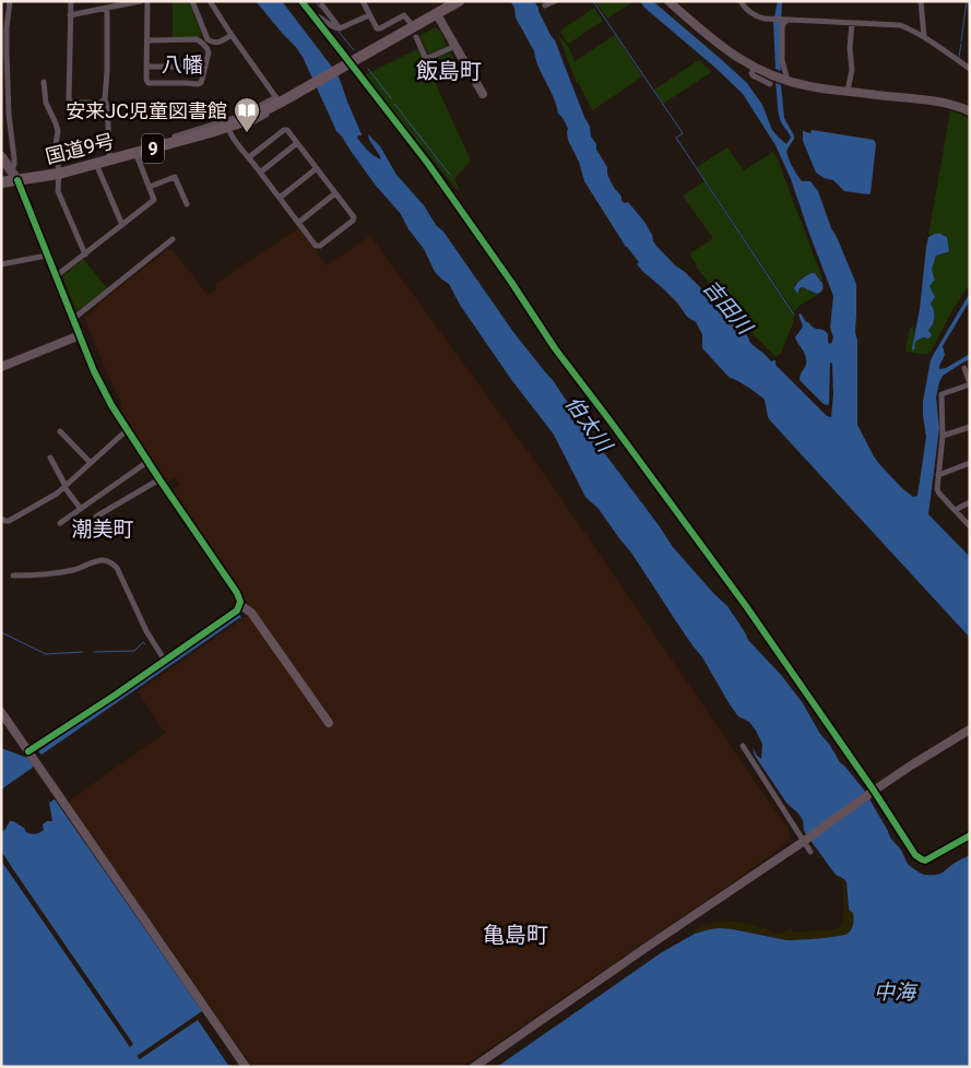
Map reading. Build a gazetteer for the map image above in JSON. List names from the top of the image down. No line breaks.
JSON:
{"streets":{"highway":["国道9号","9"]},"districts":["八幡","飯島町","潮美町","亀島町"],"water":["吉田川","伯太川","中海"],"places":{"library":["安来JC児童図書館"]}}
